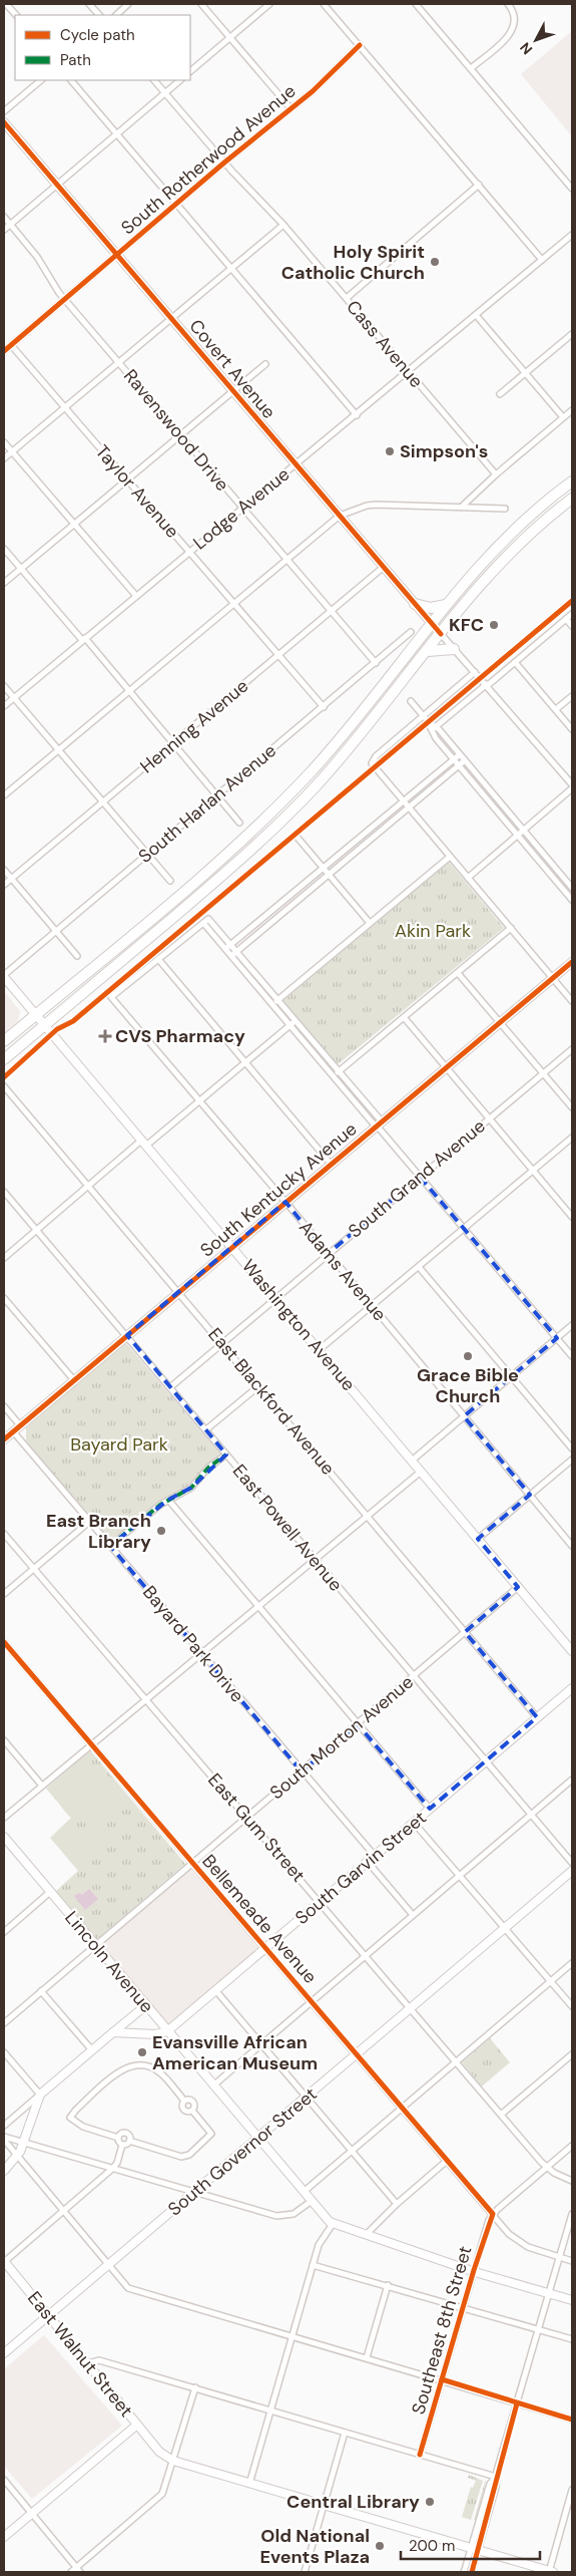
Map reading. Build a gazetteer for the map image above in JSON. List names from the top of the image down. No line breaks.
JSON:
{"streets":{"street":["South Rotherwood Avenue","Cass Avenue","Covert Avenue","Ravenswood Drive","Taylor Avenue","Lodge Avenue","Henning Avenue","South Harlan Avenue","South Grand Avenue","South Kentucky Avenue","Adams Avenue","Washington Avenue","East Blackford Avenue","East Powell Avenue","Bayard Park Drive","South Morton Avenue","East Gum Street","South Garvin Street","Bellemeade Avenue","Lincoln Avenue","South Governor Street","Southeast 8th Street","East Walnut Street"]},"crossings":[["South Rotherwood Avenue","Cass Avenue"],["South Rotherwood Avenue","Covert Avenue"],["South Rotherwood Avenue","Ravenswood Drive"],["South Rotherwood Avenue","Taylor Avenue"],["Cass Avenue","Lodge Avenue"],["Covert Avenue","Lodge Avenue"],["Covert Avenue","Henning Avenue"],["Ravenswood Drive","Lodge Avenue"],["Ravenswood Drive","Henning Avenue"],["Ravenswood Drive","South Harlan Avenue"],["Taylor Avenue","Lodge Avenue"],["Taylor Avenue","Henning Avenue"],["Taylor Avenue","South Harlan Avenue"],["South Harlan Avenue","Washington Avenue"],["South Grand Avenue","Adams Avenue"],["South Grand Avenue","Washington Avenue"],["South Grand Avenue","East Blackford Avenue"],["South Grand Avenue","East Powell Avenue"],["South Kentucky Avenue","Adams Avenue"],["South Kentucky Avenue","Washington Avenue"],["South Kentucky Avenue","East Blackford Avenue"],["South Kentucky Avenue","East Powell Avenue"],["South Kentucky Avenue","Bayard Park Drive"],["Washington Avenue","South Morton Avenue"],["East Blackford Avenue","South Morton Avenue"],["East Blackford Avenue","South Garvin Street"],["East Powell Avenue","South Morton Avenue"],["East Powell Avenue","South Garvin Street"],["Bayard Park Drive","South Morton Avenue"],["Bayard Park Drive","South Garvin Street"],["South Morton Avenue","East Gum Street"],["South Morton Avenue","Bellemeade Avenue"],["South Morton Avenue","Lincoln Avenue"],["East Gum Street","South Garvin Street"],["East Gum Street","South Governor Street"],["East Gum Street","Southeast 8th Street"],["South Garvin Street","Bellemeade Avenue"],["South Garvin Street","Lincoln Avenue"],["Bellemeade Avenue","South Governor Street"],["Bellemeade Avenue","Southeast 8th Street"],["Lincoln Avenue","South Governor Street"],["South Governor Street","East Walnut Street"]],"parks":["Akin Park","Bayard Park"],"places":{"other":["Holy Spirit Catholic Church","Simpson's","KFC","Grace Bible Church","East Branch Library","Evansville African American Museum","Central Library","Old National Events Plaza"],"health":["CVS Pharmacy"]},"legend":["Cycle path","Path"],"scale_bar":"200 m","north":"bottom left"}
